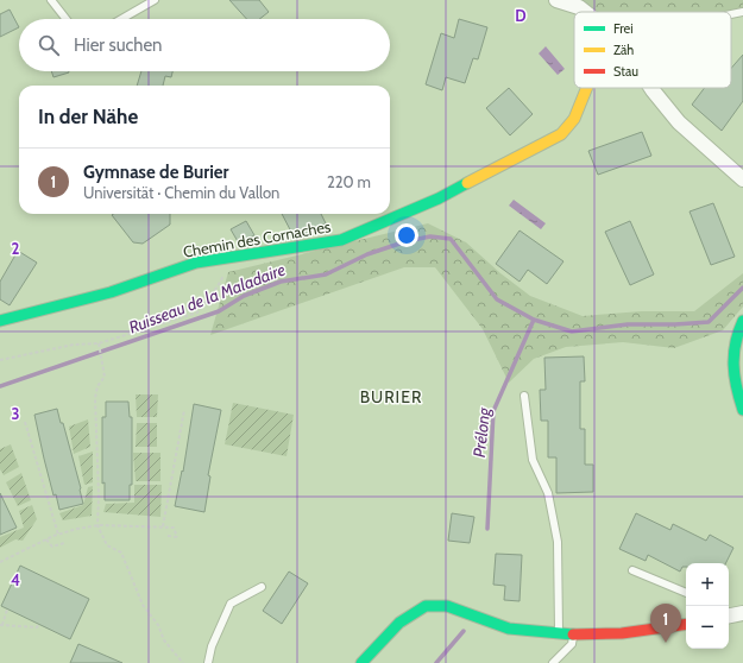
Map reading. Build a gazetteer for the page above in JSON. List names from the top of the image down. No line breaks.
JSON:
{"streets":{"street":["Chemin des Cornaches"]},"districts":["BURIER"],"water":["Ruisseau de la Maladaire","Prélong"],"legend":["Frei","Zäh","Stau"],"page":{"search":"Hier suchen","heading":"In der Nähe","list":[{"mark":"1","name":"Gymnase de Burier","note":"Universität · Chemin du Vallon","value":"220 m"}],"map_buttons":["+","−"],"pins":"1"},"grid":{"columns":["D"],"rows":["2","3","4"]}}
